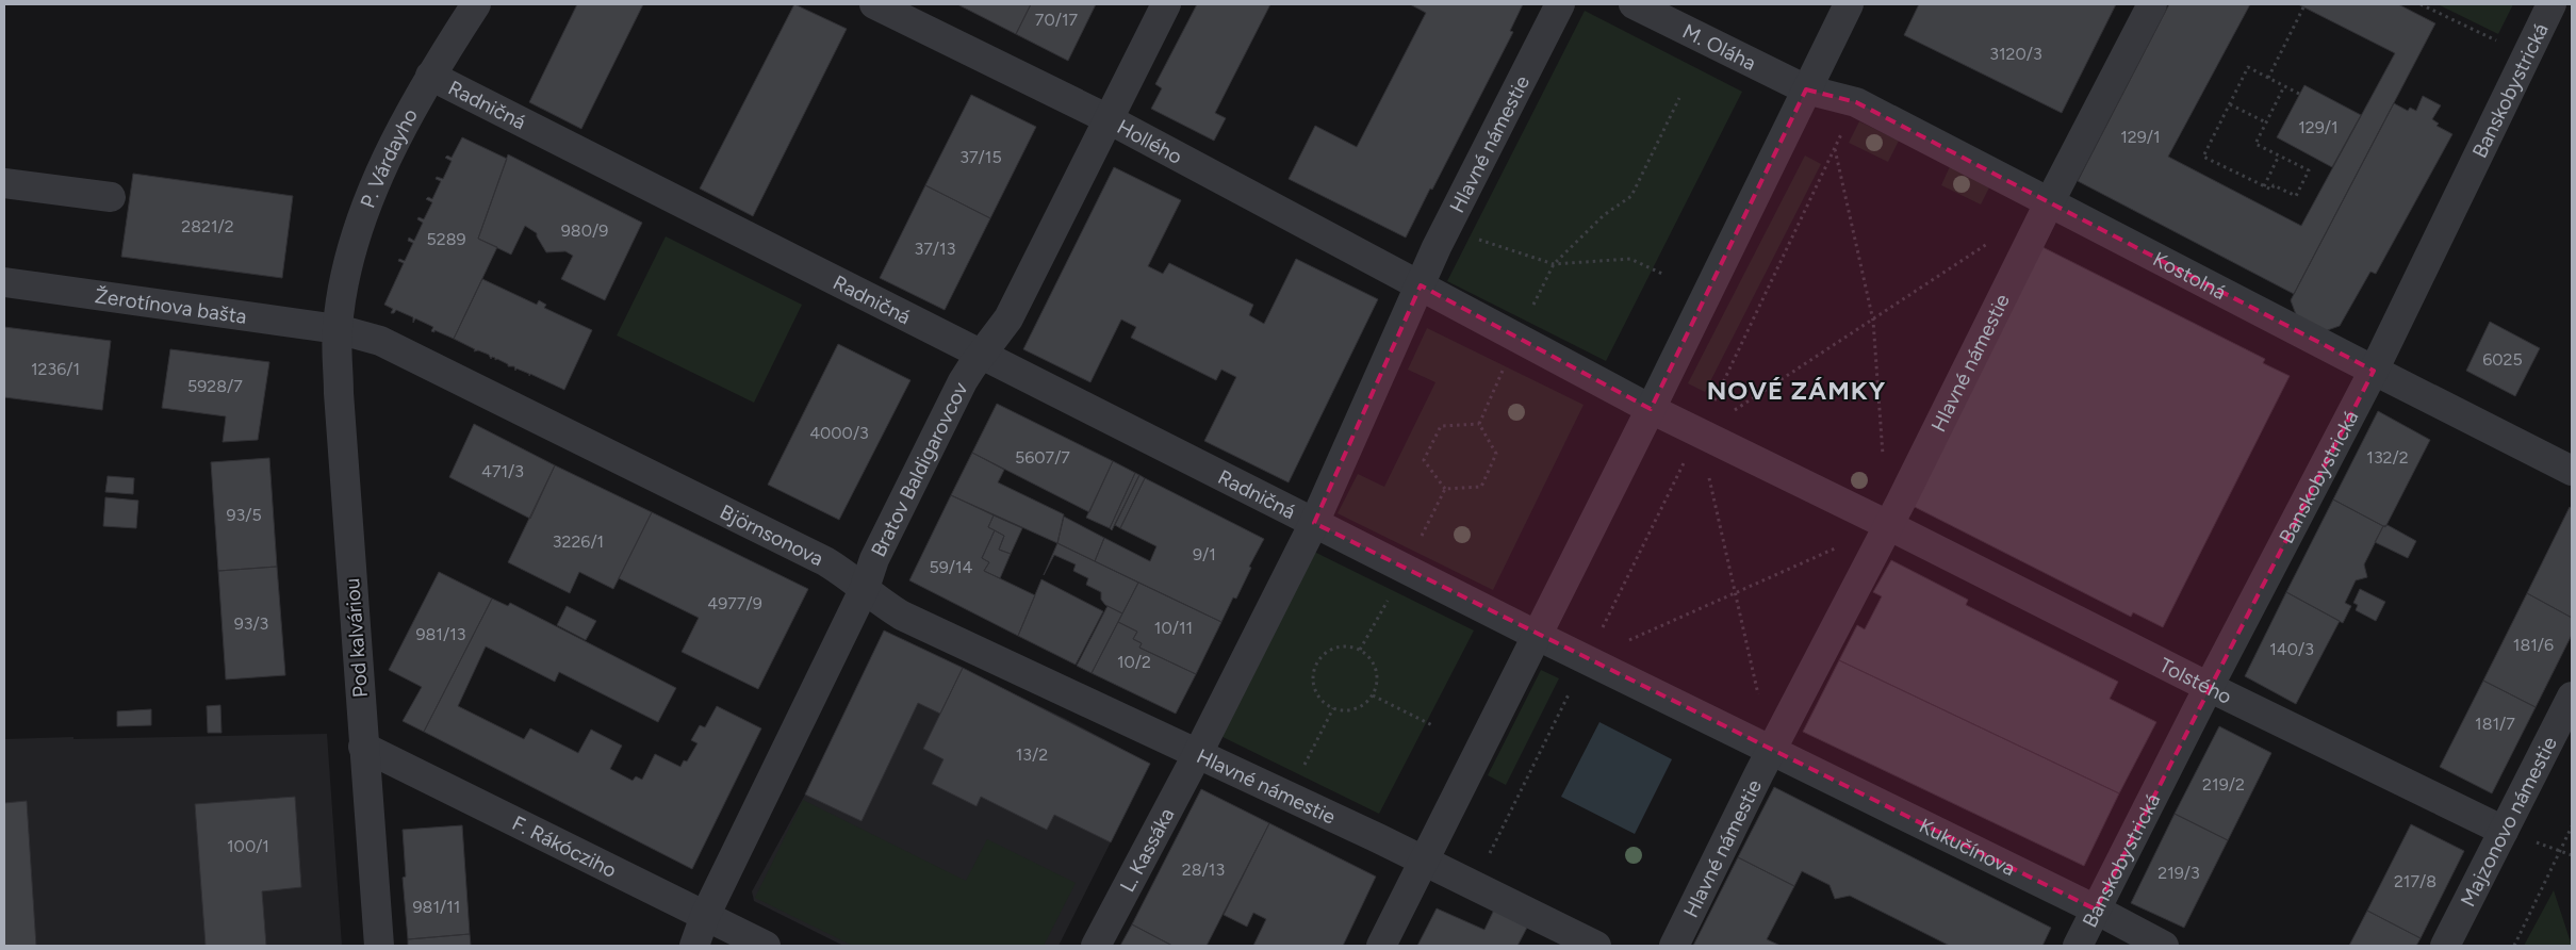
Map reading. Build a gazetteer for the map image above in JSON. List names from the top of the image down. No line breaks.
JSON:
{"streets":{"street":["M. Oláha","Banskobystrická","Radničná","Hollého","Hlavné námestie","P. Várdayho","Kostolná","Žerotínova bašta","Bratov Baldigarovcov","Björnsonova","Pod kalváriou","Tolstého","Majzonovo námestie","F. Rákócziho","Kukučínova","L. Kassáka"]},"crossings":[["M. Oláha","Kostolná"],["Banskobystrická","Kostolná"],["Banskobystrická","Tolstého"],["Banskobystrická","Kukučínova"],["Radničná","Hlavné námestie"],["Radničná","P. Várdayho"],["Radničná","Bratov Baldigarovcov"],["Hollého","Hlavné námestie"],["Hollého","Bratov Baldigarovcov"],["Hlavné námestie","Kostolná"],["Hlavné námestie","Björnsonova"],["Hlavné námestie","Tolstého"],["Hlavné námestie","Kukučínova"],["Hlavné námestie","L. Kassáka"],["P. Várdayho","Žerotínova bašta"],["P. Várdayho","Björnsonova"],["P. Várdayho","Pod kalváriou"],["Žerotínova bašta","Björnsonova"],["Žerotínova bašta","Pod kalváriou"],["Bratov Baldigarovcov","Björnsonova"],["Bratov Baldigarovcov","F. Rákócziho"],["Björnsonova","Pod kalváriou"],["Björnsonova","L. Kassáka"],["Pod kalváriou","F. Rákócziho"],["Tolstého","Majzonovo námestie"]],"districts":["NOVÉ ZÁMKY"],"house_numbers":["70/17","3120/3","129/1","129/1","37/15","2821/2","980/9","5289","37/13","6025","1236/1","5928/7","4000/3","5607/7","132/2","471/3","93/5","3226/1","9/1","59/14","4977/9","93/3","10/11","981/13","181/6","140/3","10/2","181/7","13/2","219/2","100/1","28/13","219/3","217/8","981/11"]}
